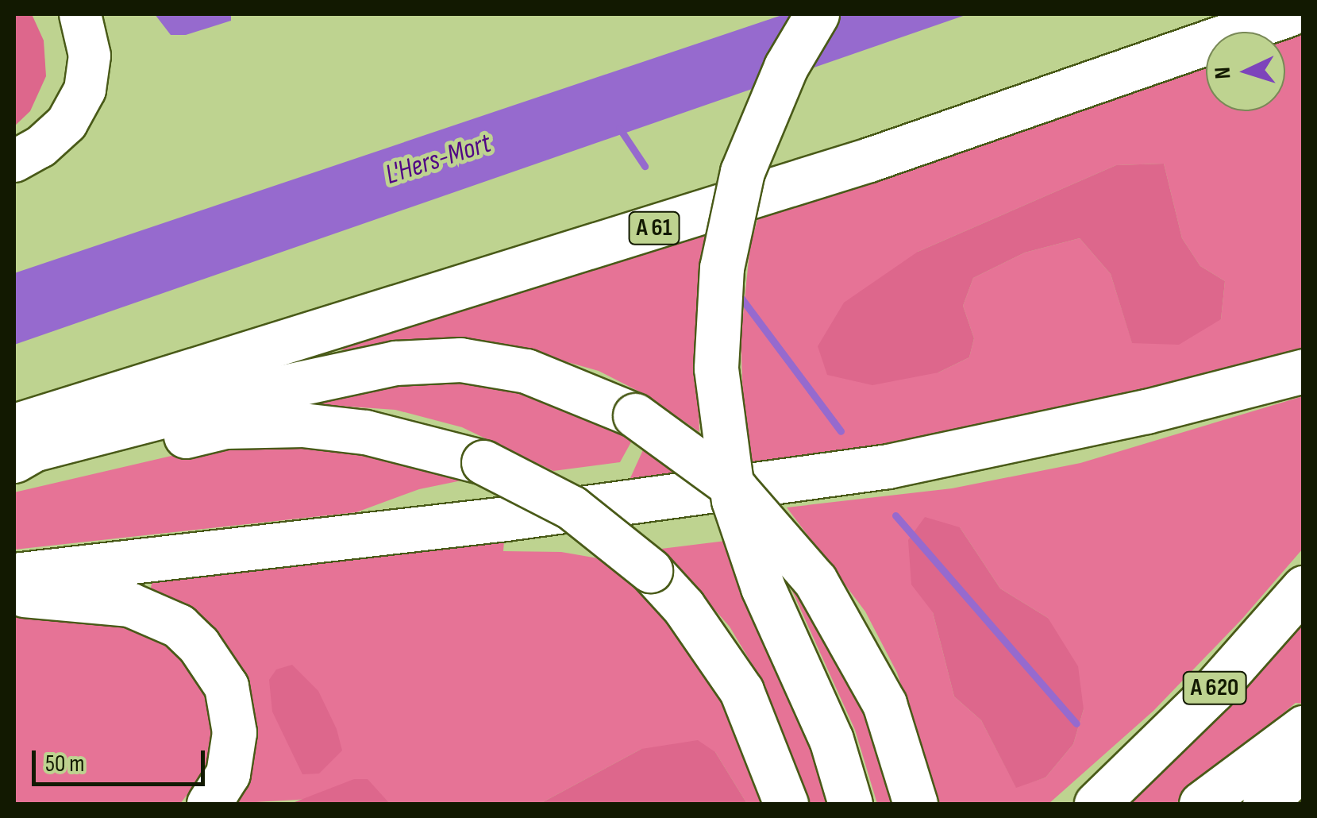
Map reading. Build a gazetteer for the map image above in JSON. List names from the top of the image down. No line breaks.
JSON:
{"streets":{"highway":["A 61","A 620"]},"water":["L'Hers-Mort"],"scale_bar":"50 m","north":"left"}
